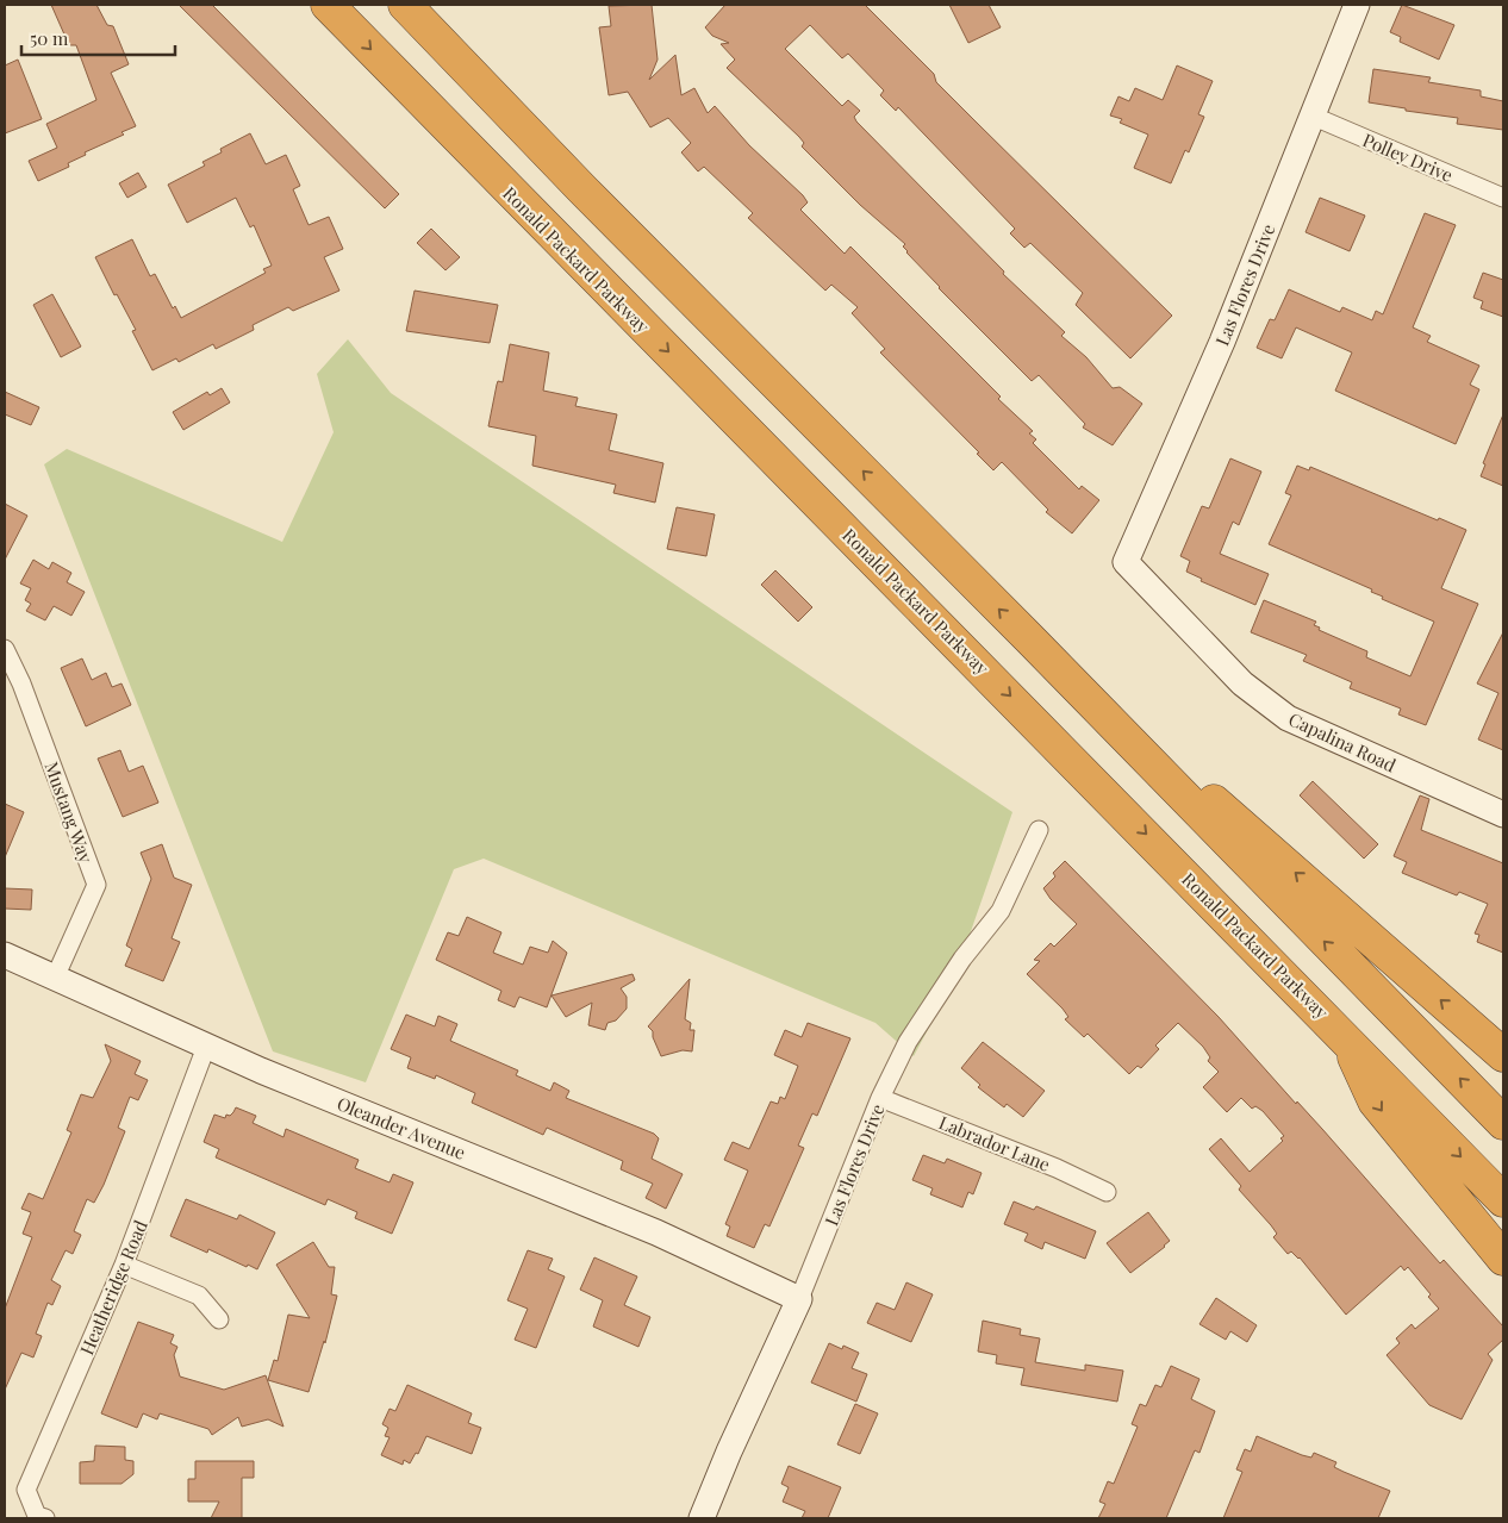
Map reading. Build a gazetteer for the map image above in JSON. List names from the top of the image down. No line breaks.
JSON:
{"streets":{"highway":["Ronald Packard Parkway"],"street":["Polley Drive","Las Flores Drive","Capalina Road","Mustang Way","Oleander Avenue","Labrador Lane","Heatheridge Road"]},"crossings":[["Polley Drive","Las Flores Drive"],["Las Flores Drive","Capalina Road"],["Las Flores Drive","Oleander Avenue"],["Las Flores Drive","Labrador Lane"],["Mustang Way","Oleander Avenue"],["Oleander Avenue","Heatheridge Road"]],"scale_bar":"50 m"}
